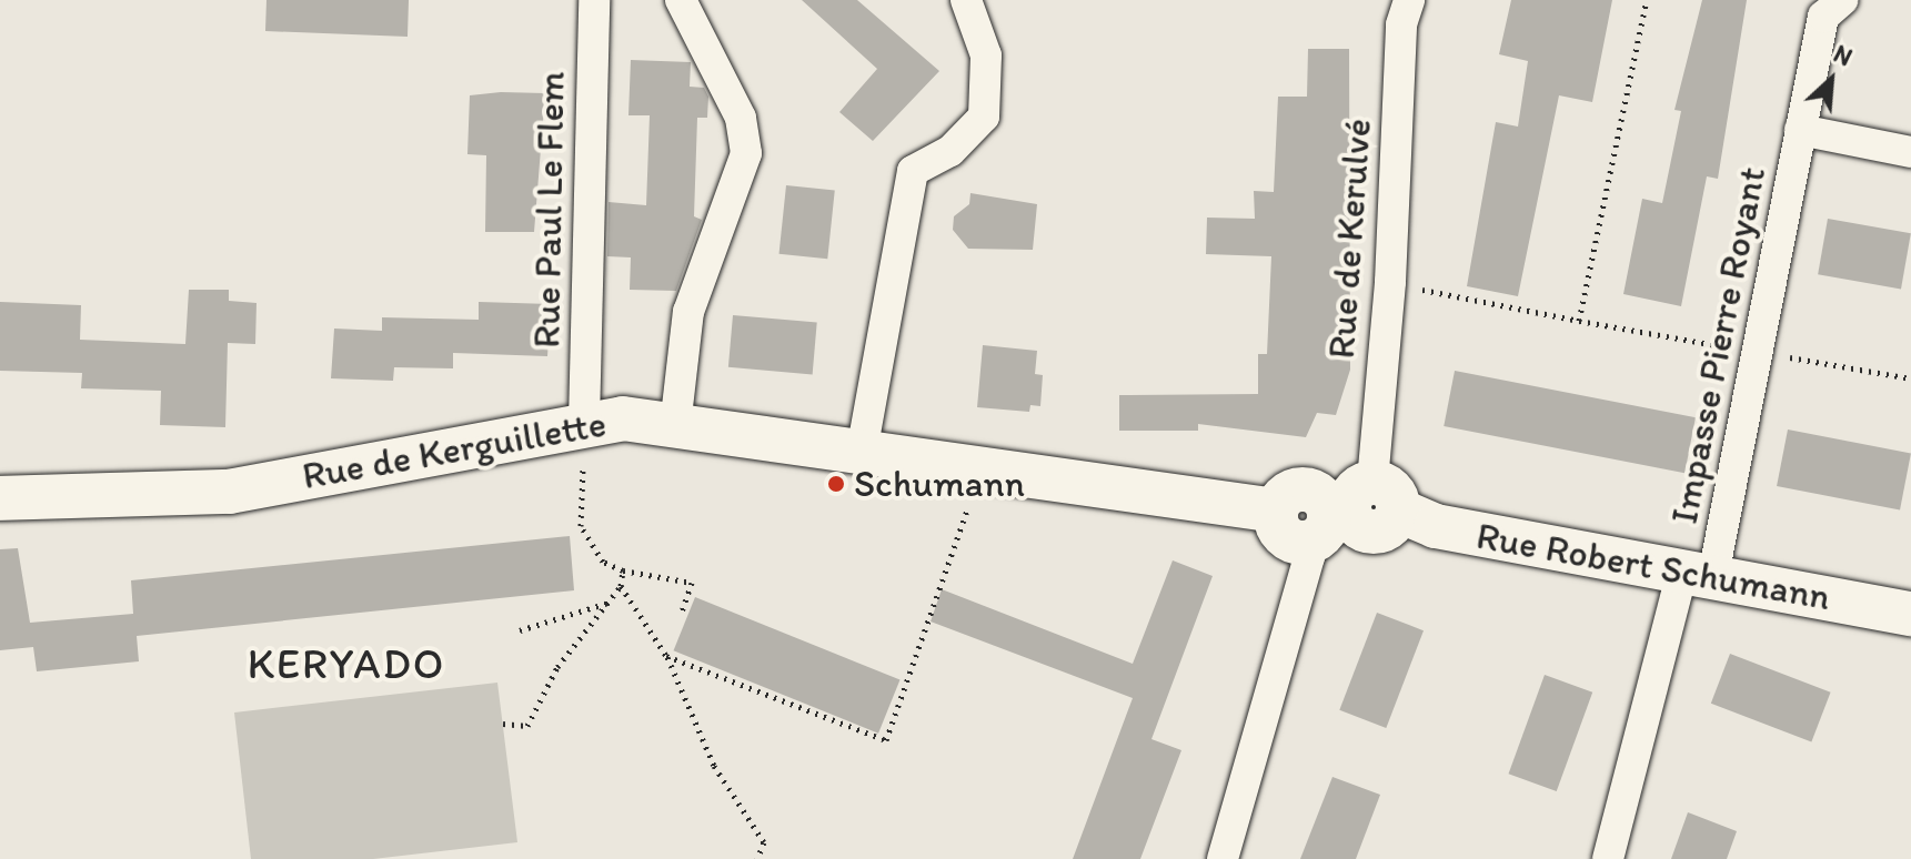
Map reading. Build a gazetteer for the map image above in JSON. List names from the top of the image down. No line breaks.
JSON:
{"streets":{"street":["Rue Paul Le Flem","Rue de Kerulvé","Impasse Pierre Royant","Rue de Kerguillette","Rue Robert Schumann"]},"crossings":[["Rue Paul Le Flem","Rue de Kerguillette"],["Rue de Kerulvé","Rue de Kerguillette"],["Rue de Kerulvé","Rue Robert Schumann"],["Impasse Pierre Royant","Rue Robert Schumann"],["Rue de Kerguillette","Rue Robert Schumann"]],"districts":["KERYADO"],"places":["Schumann"],"north":"top right"}
